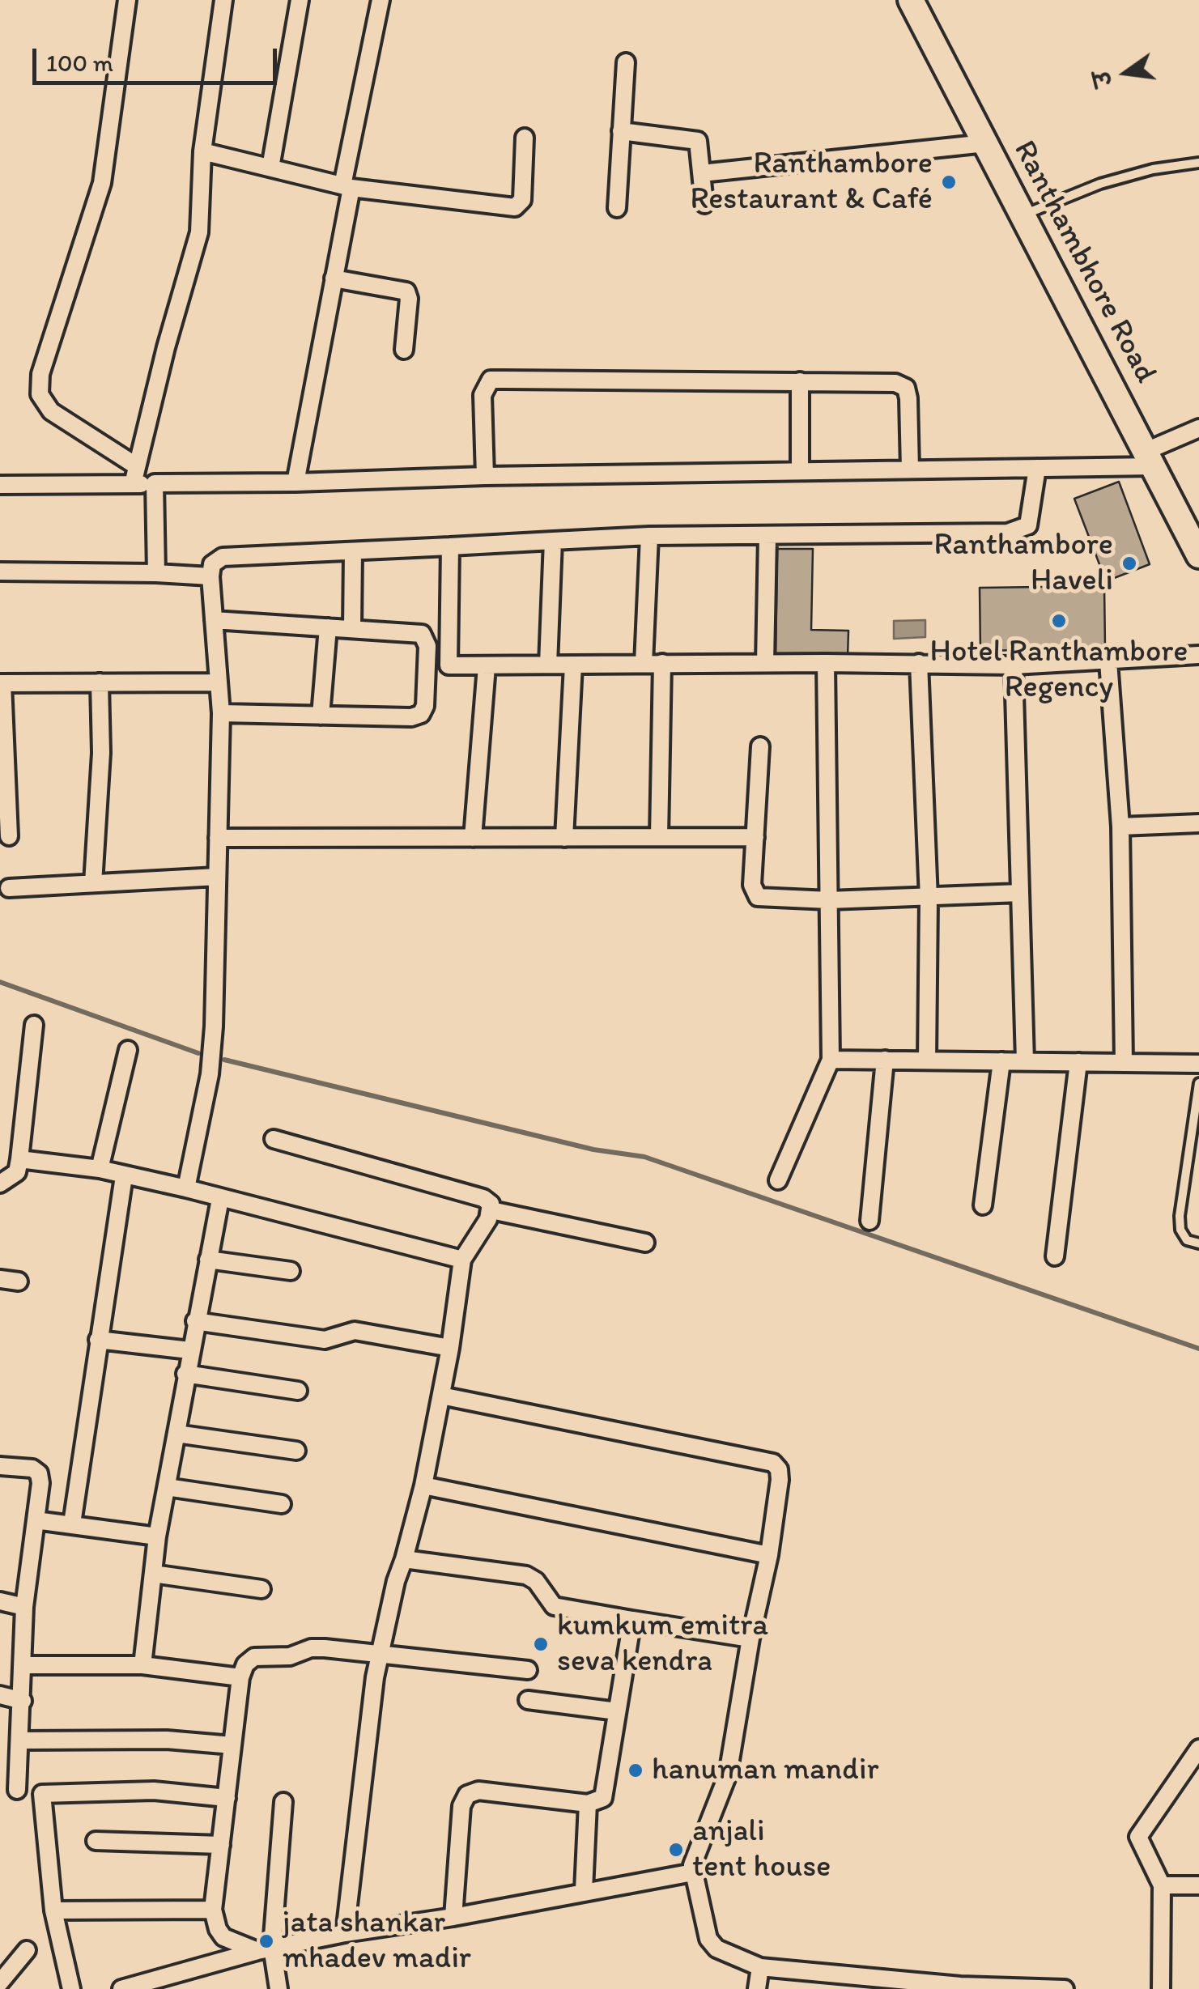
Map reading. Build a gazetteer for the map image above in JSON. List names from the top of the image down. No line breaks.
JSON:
{"streets":{"main road":["Ranthambhore Road"]},"places":["Ranthambore Restaurant & Café","Ranthambore Haveli","Hotel Ranthambore Regency","kumkum emitra seva kendra","hanuman mandir","anjali tent house","jata shankar mhadev madir"],"scale_bar":"100 m","north":"left"}
